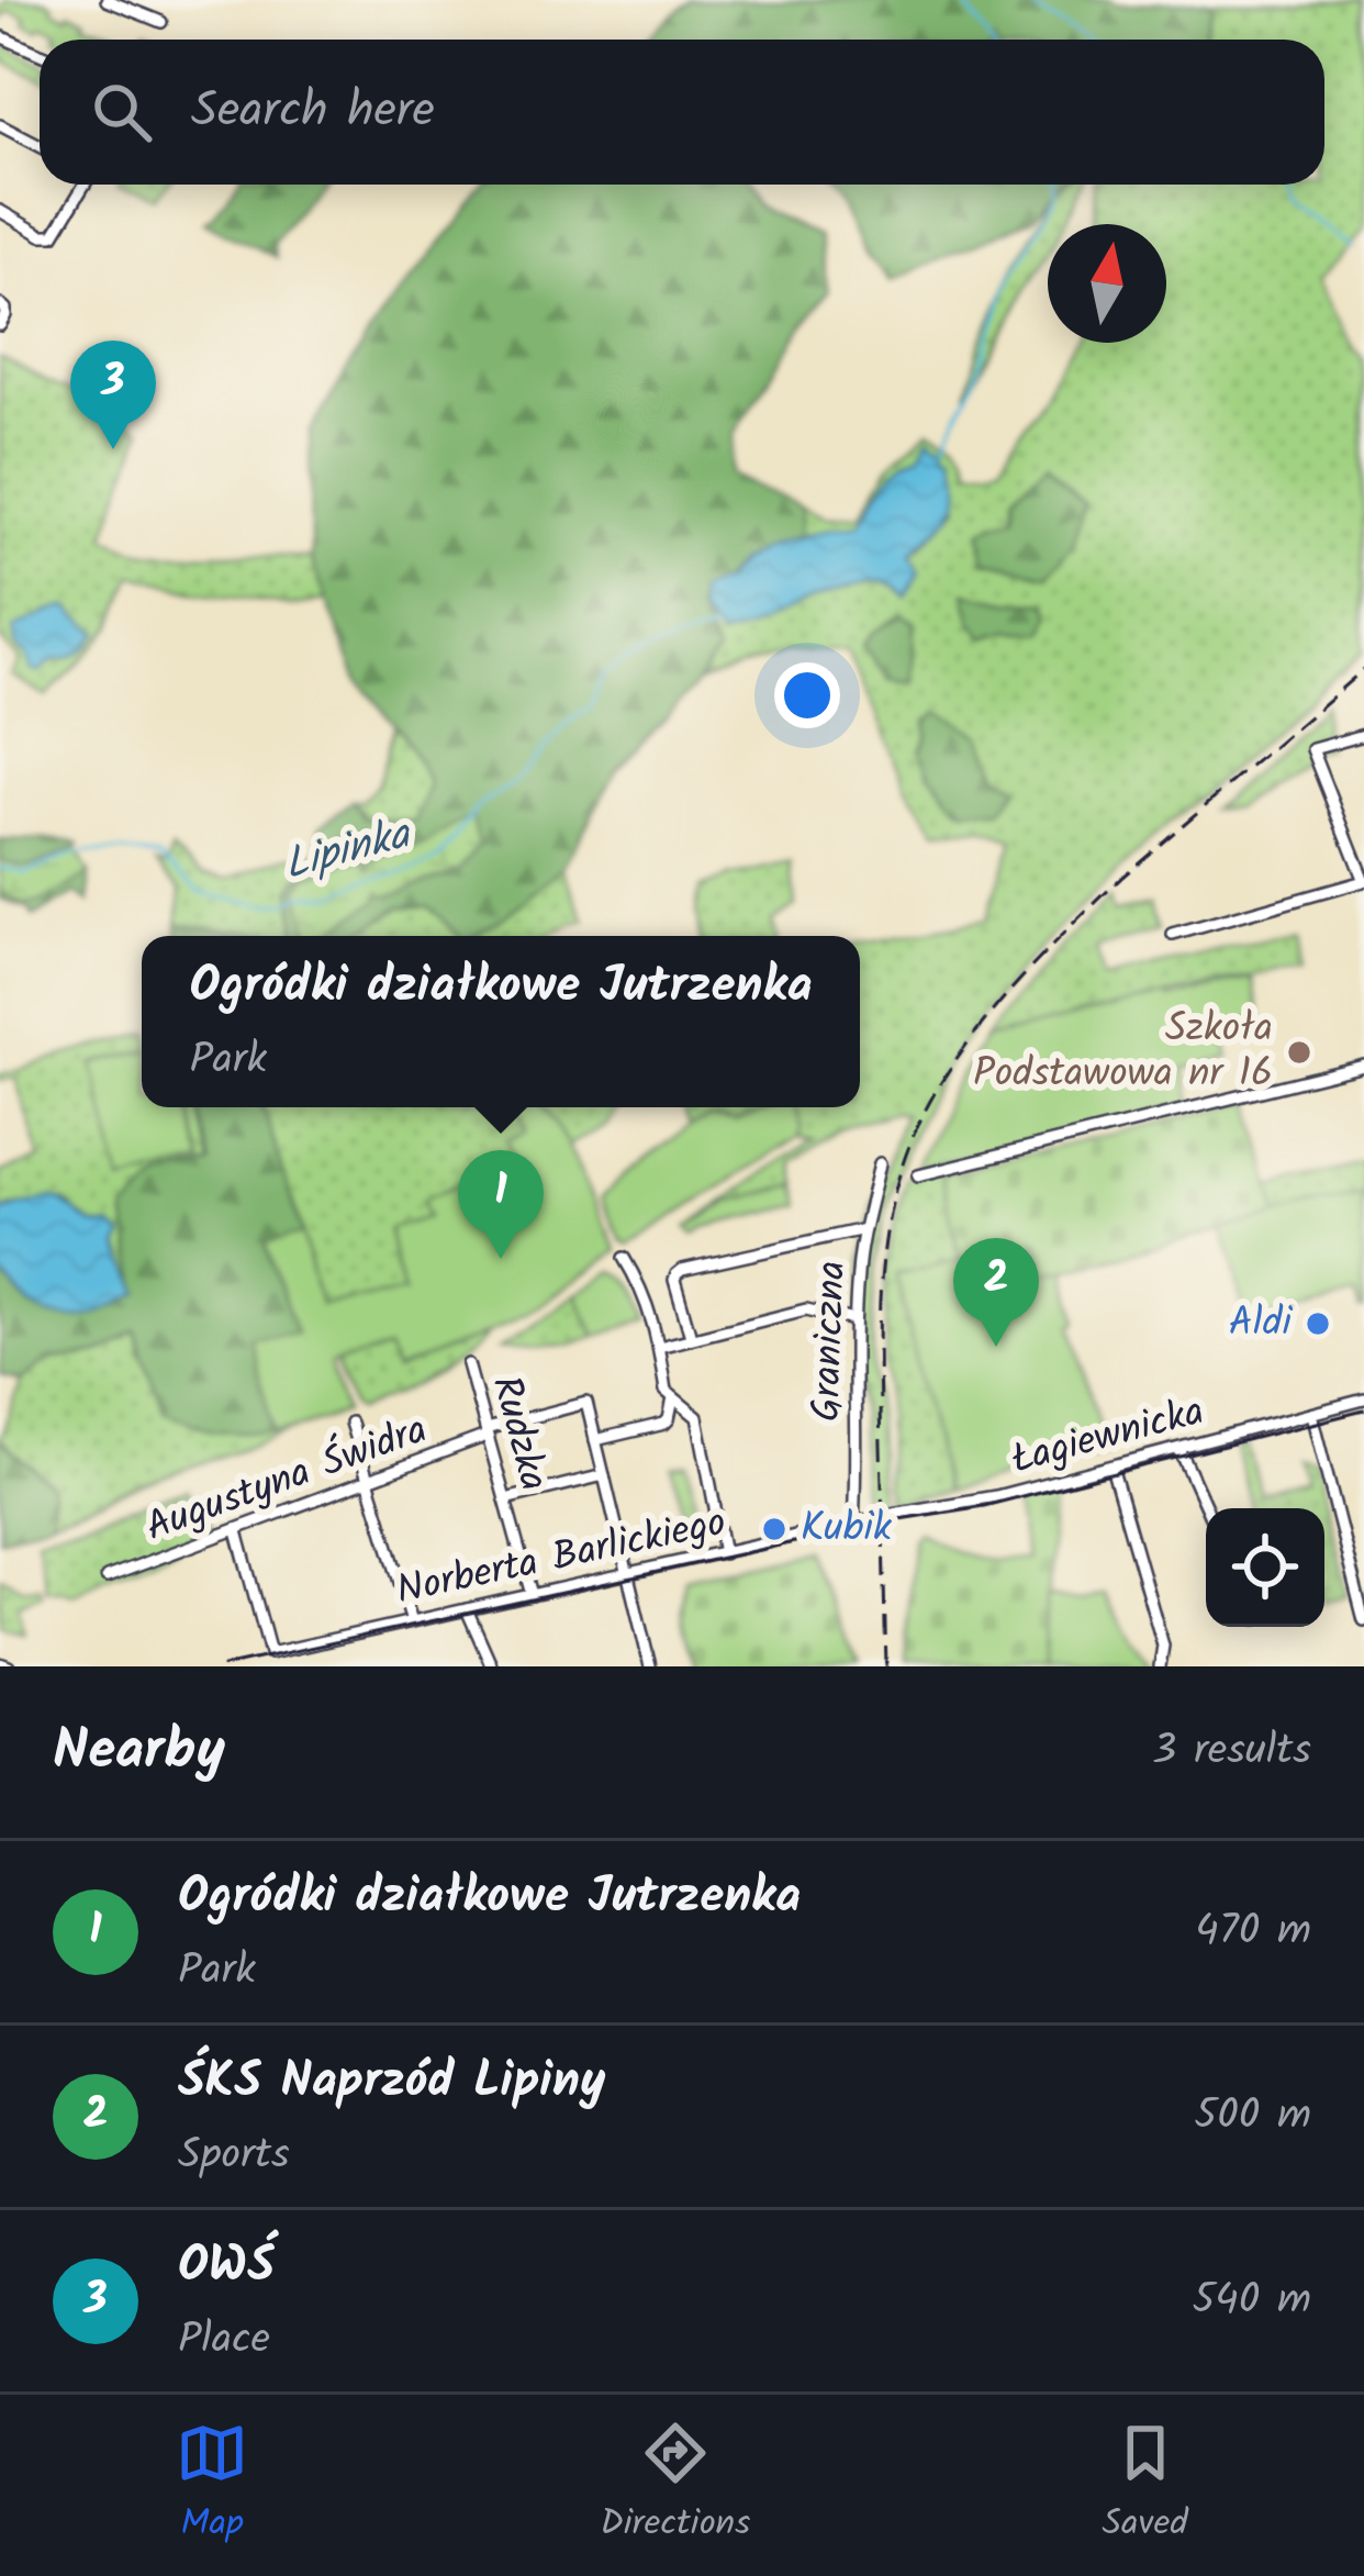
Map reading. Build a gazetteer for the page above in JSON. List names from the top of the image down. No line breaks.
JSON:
{"streets":{"street":["Graniczna","Rudzka","Łagiewnicka","Augustyna Świdra","Norberta Barlickiego"]},"crossings":[["Graniczna","Łagiewnicka"],["Graniczna","Norberta Barlickiego"],["Rudzka","Augustyna Świdra"],["Rudzka","Norberta Barlickiego"],["Łagiewnicka","Norberta Barlickiego"],["Augustyna Świdra","Norberta Barlickiego"]],"water":["Lipinka"],"places":["Szkoła Podstawowa nr 16","Aldi","Kubik"],"north":"top","page":{"search":"Search here","pins":["3","1","2"],"popup":["Ogródki działkowe Jutrzenka","Park"],"heading":["Nearby","3 results"],"list":[{"mark":"1","name":"Ogródki działkowe Jutrzenka","note":"Park","value":"470 m"},{"mark":"2","name":"ŚKS Naprzód Lipiny","note":"Sports","value":"500 m"},{"mark":"3","name":"OWŚ","note":"Place","value":"540 m"}],"nav":["Map","Directions","Saved"]}}
